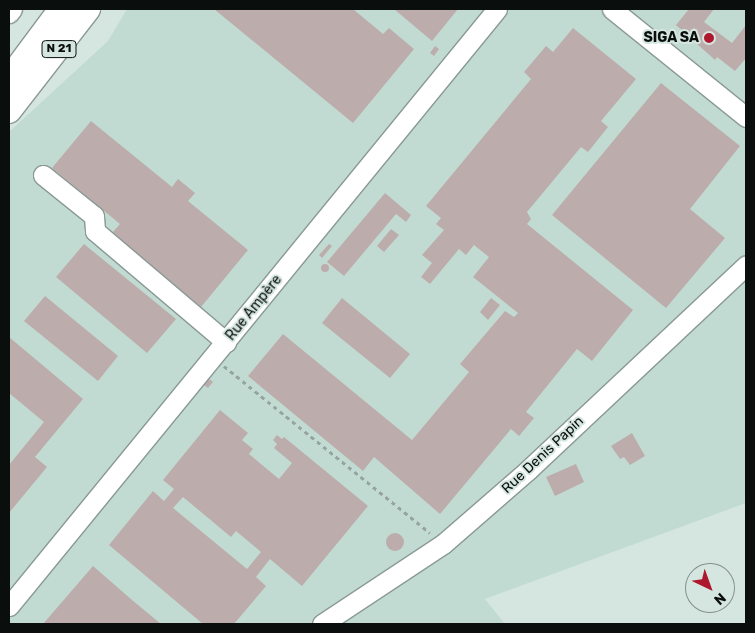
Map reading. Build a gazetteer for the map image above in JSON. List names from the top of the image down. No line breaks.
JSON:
{"streets":{"main road":["N 21"],"street":["Rue Ampère","Rue Denis Papin"]},"places":["SIGA SA"],"north":"bottom right"}
